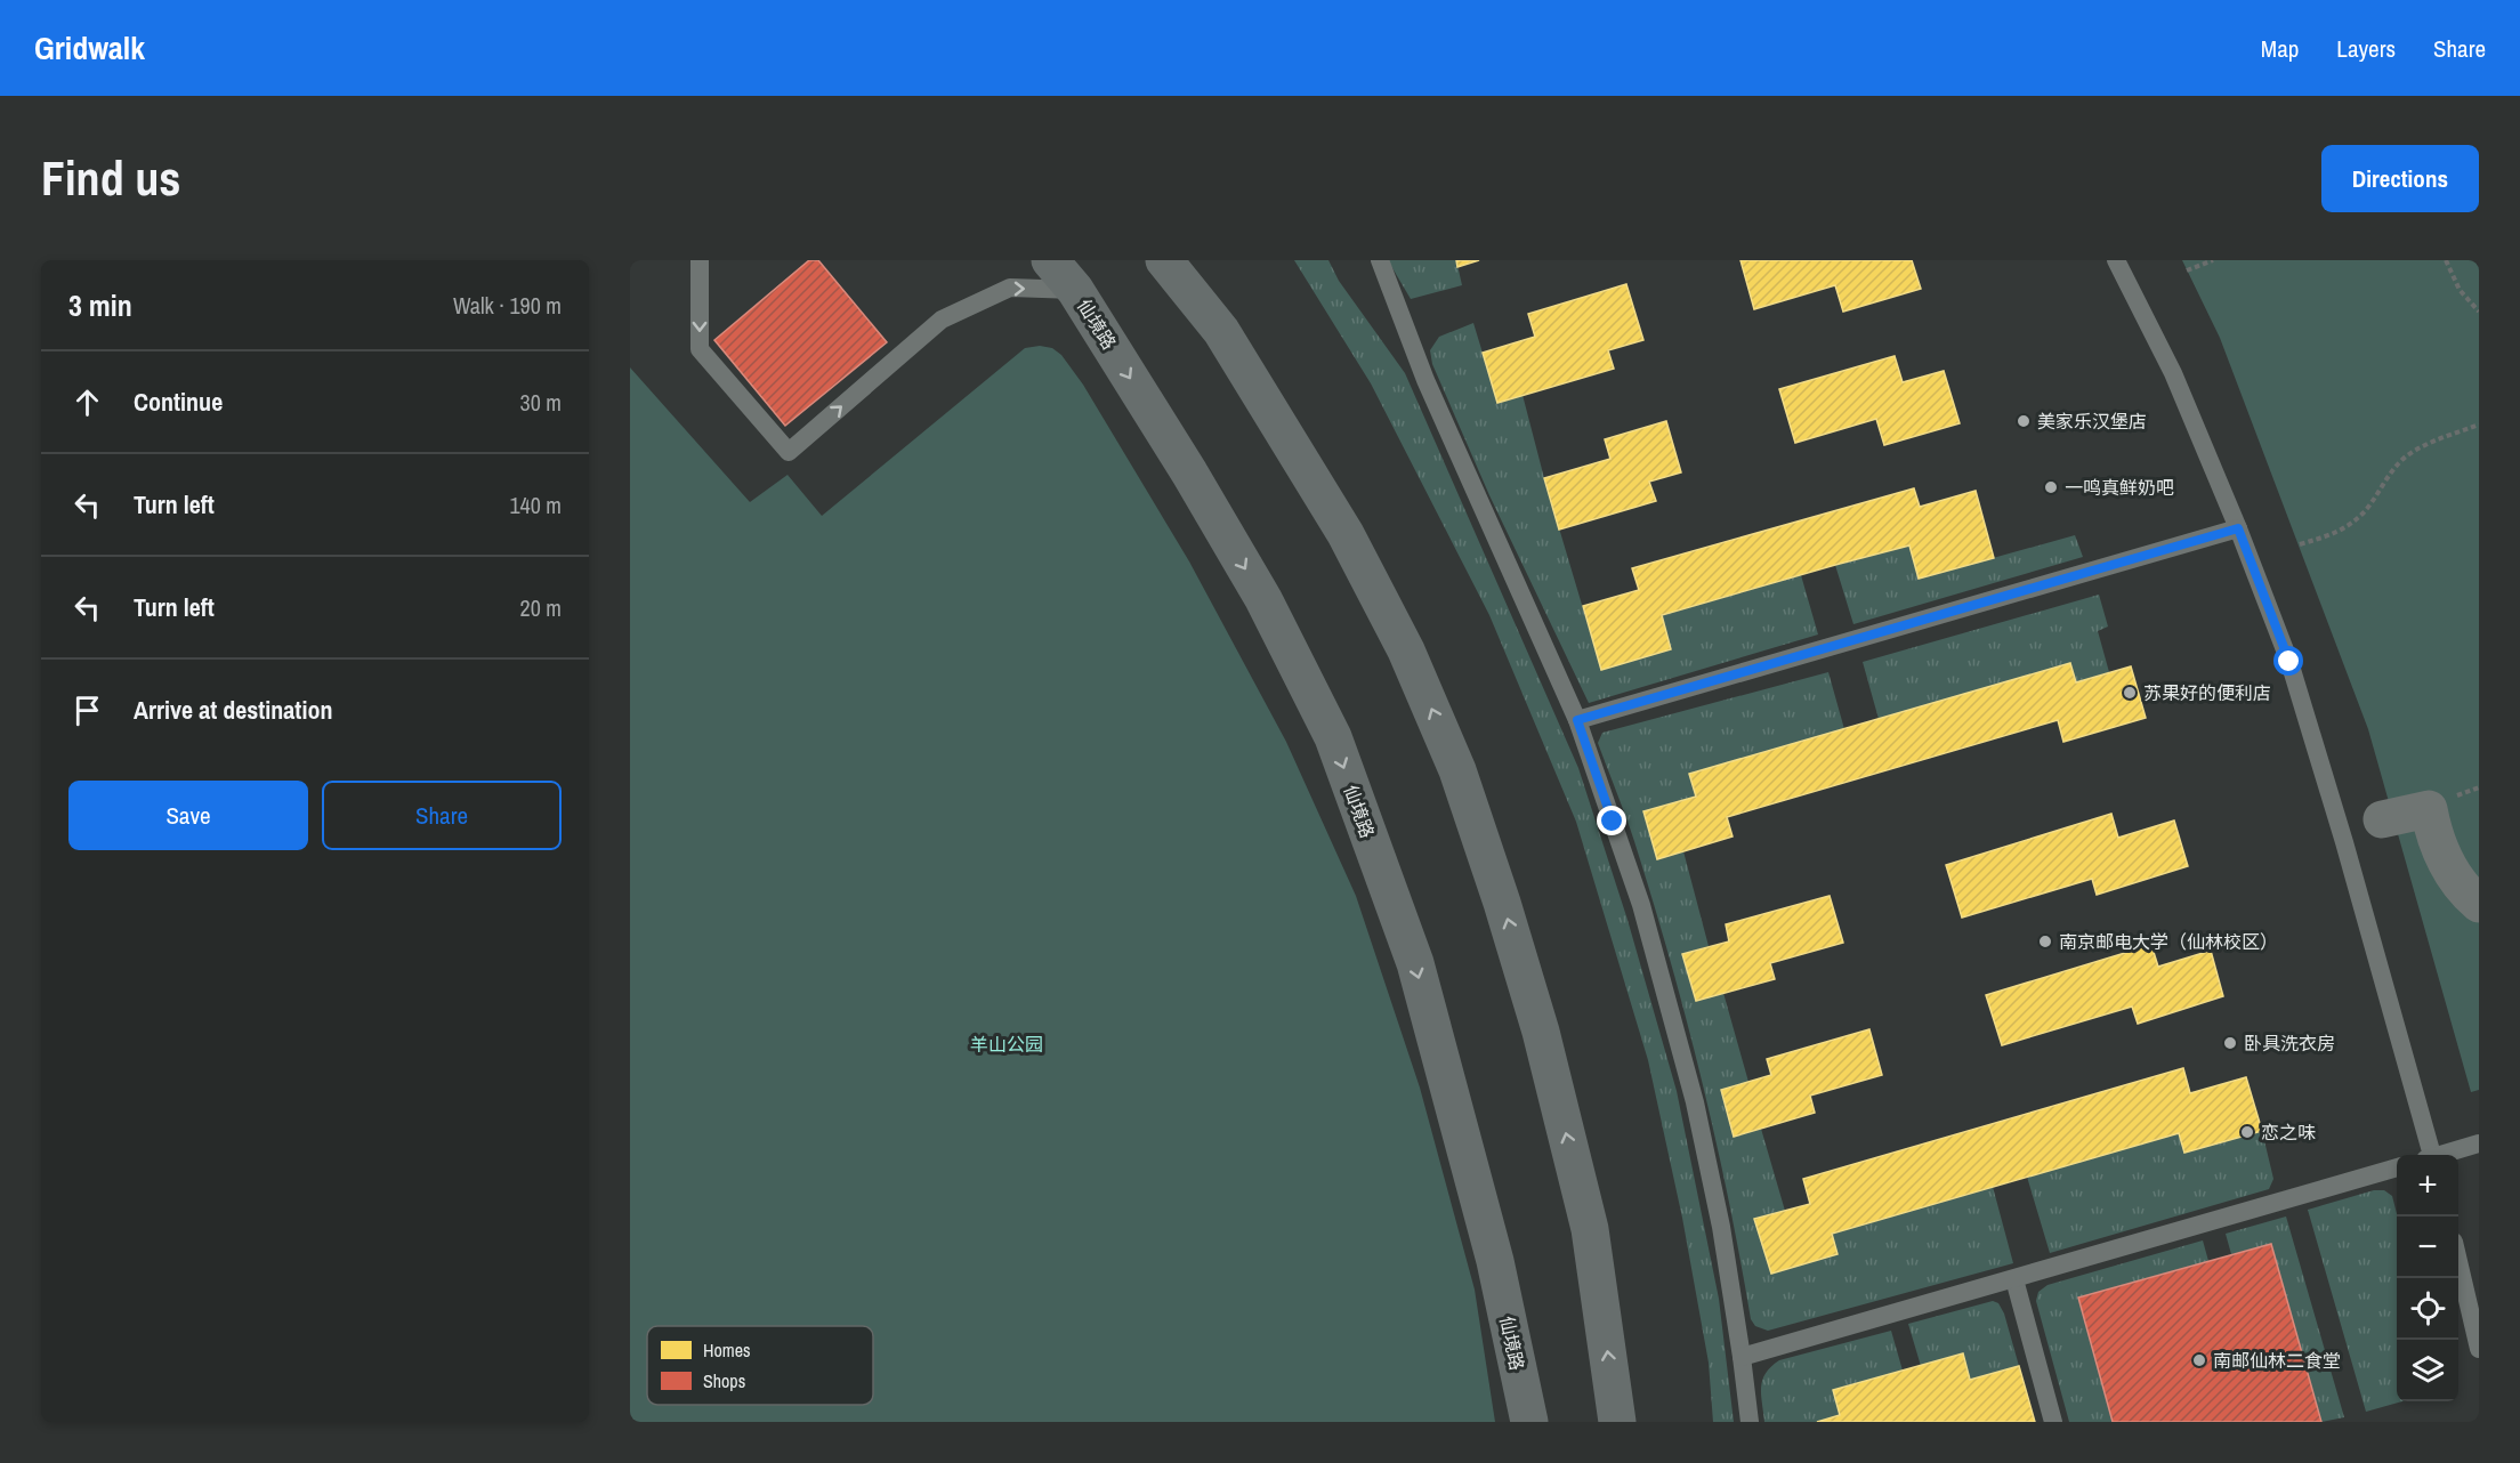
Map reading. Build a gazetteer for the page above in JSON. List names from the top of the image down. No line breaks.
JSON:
{"streets":{"main road":["仙境路"]},"parks":["羊山公园"],"places":["美家乐汉堡店","一鸣真鲜奶吧","苏果好的便利店","南京邮电大学（仙林校区）","卧具洗衣房","恋之味","南邮仙林二食堂"],"legend":["Homes","Shops"],"page":{"header":"Gridwalk","nav":["Map","Layers","Share"],"buttons":["Directions",["Save","Share"]],"title":"Find us","heading":["3 min","Walk · 190 m"],"list":[["Continue","30 m"],["Turn left","140 m"],["Turn left","20 m"],"Arrive at destination"],"map_buttons":["+","−"]}}
